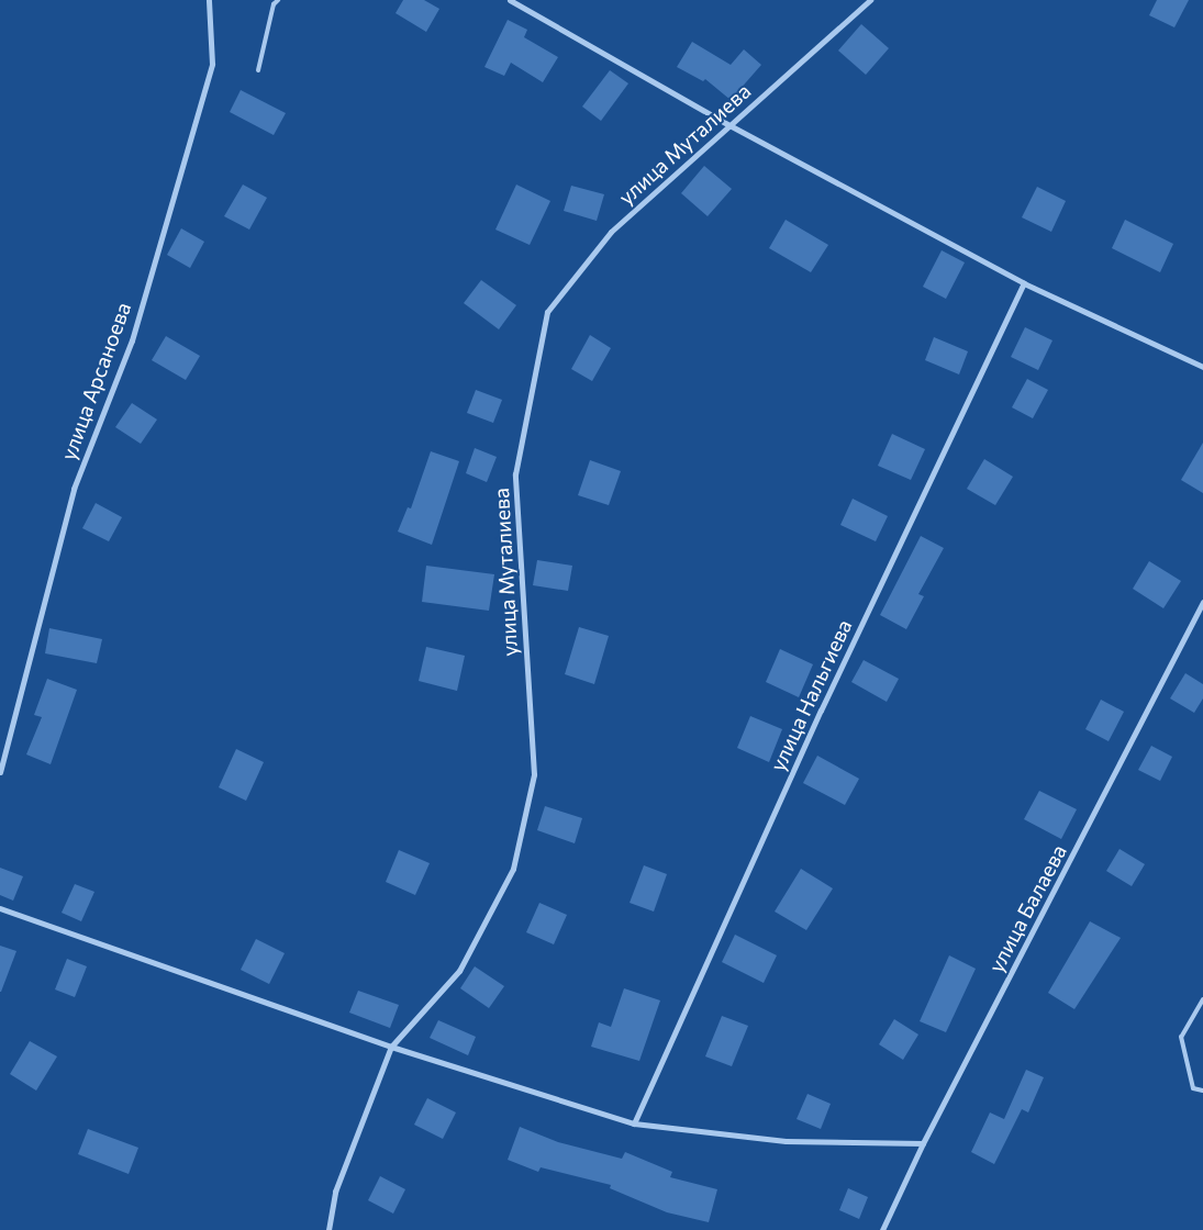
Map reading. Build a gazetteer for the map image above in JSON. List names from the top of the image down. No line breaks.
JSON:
{"streets":{"street":["улица Муталиева","улица Арсаноева","улица Нальгиева","улица Балаева"]}}
